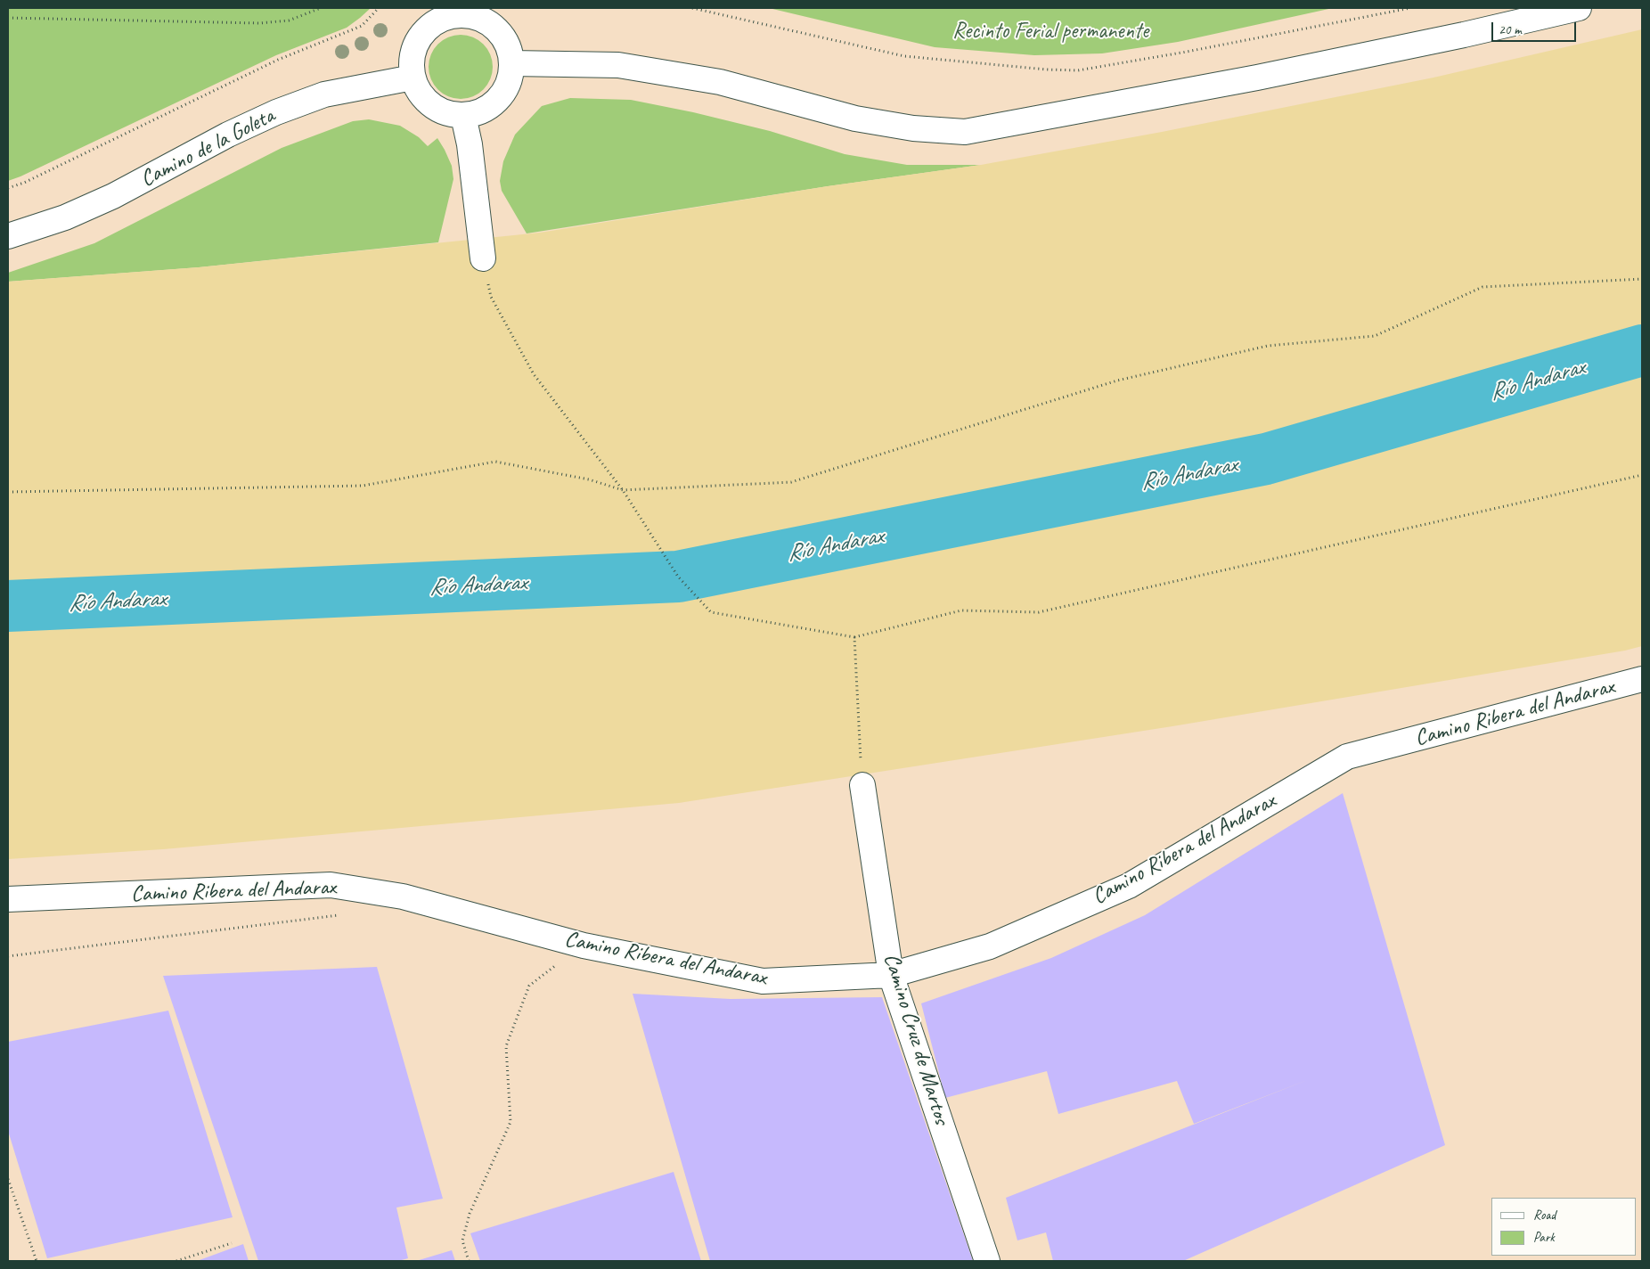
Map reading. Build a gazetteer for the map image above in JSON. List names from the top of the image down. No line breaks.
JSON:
{"streets":{"street":["Camino de la Goleta","Camino Ribera del Andarax","Camino Cruz de Martos"]},"crossings":[["Camino Ribera del Andarax","Camino Cruz de Martos"]],"water":["Río Andarax"],"parks":["Recinto Ferial permanente"],"legend":["Road","Park"],"scale_bar":"20 m"}
